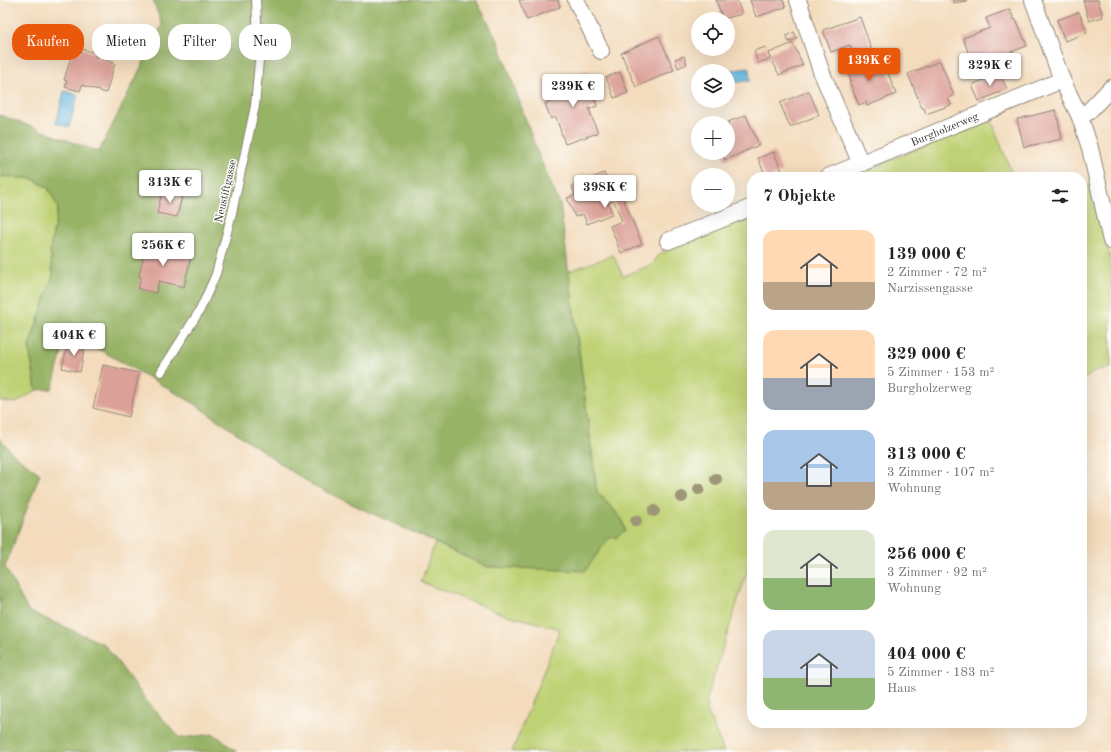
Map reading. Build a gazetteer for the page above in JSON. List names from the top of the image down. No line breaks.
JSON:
{"streets":{"street":["Burgholzerweg"],"lane":["Neustiftgasse"]},"page":{"map_buttons":["+","−"],"chip":["Kaufen","Mieten","Filter","Neu"],"price":["139K €","329K €","239K €","313K €","398K €","256K €","404K €"],"heading":"7 Objekte","list":[{"name":"139 000 €","note":"2 Zimmer · 72 m² · Narzissengasse"},{"name":"329 000 €","note":"5 Zimmer · 153 m² · Burgholzerweg"},{"name":"313 000 €","note":"3 Zimmer · 107 m² · Wohnung"},{"name":"256 000 €","note":"3 Zimmer · 92 m² · Wohnung"},{"name":"404 000 €","note":"5 Zimmer · 183 m² · Haus"}]}}
